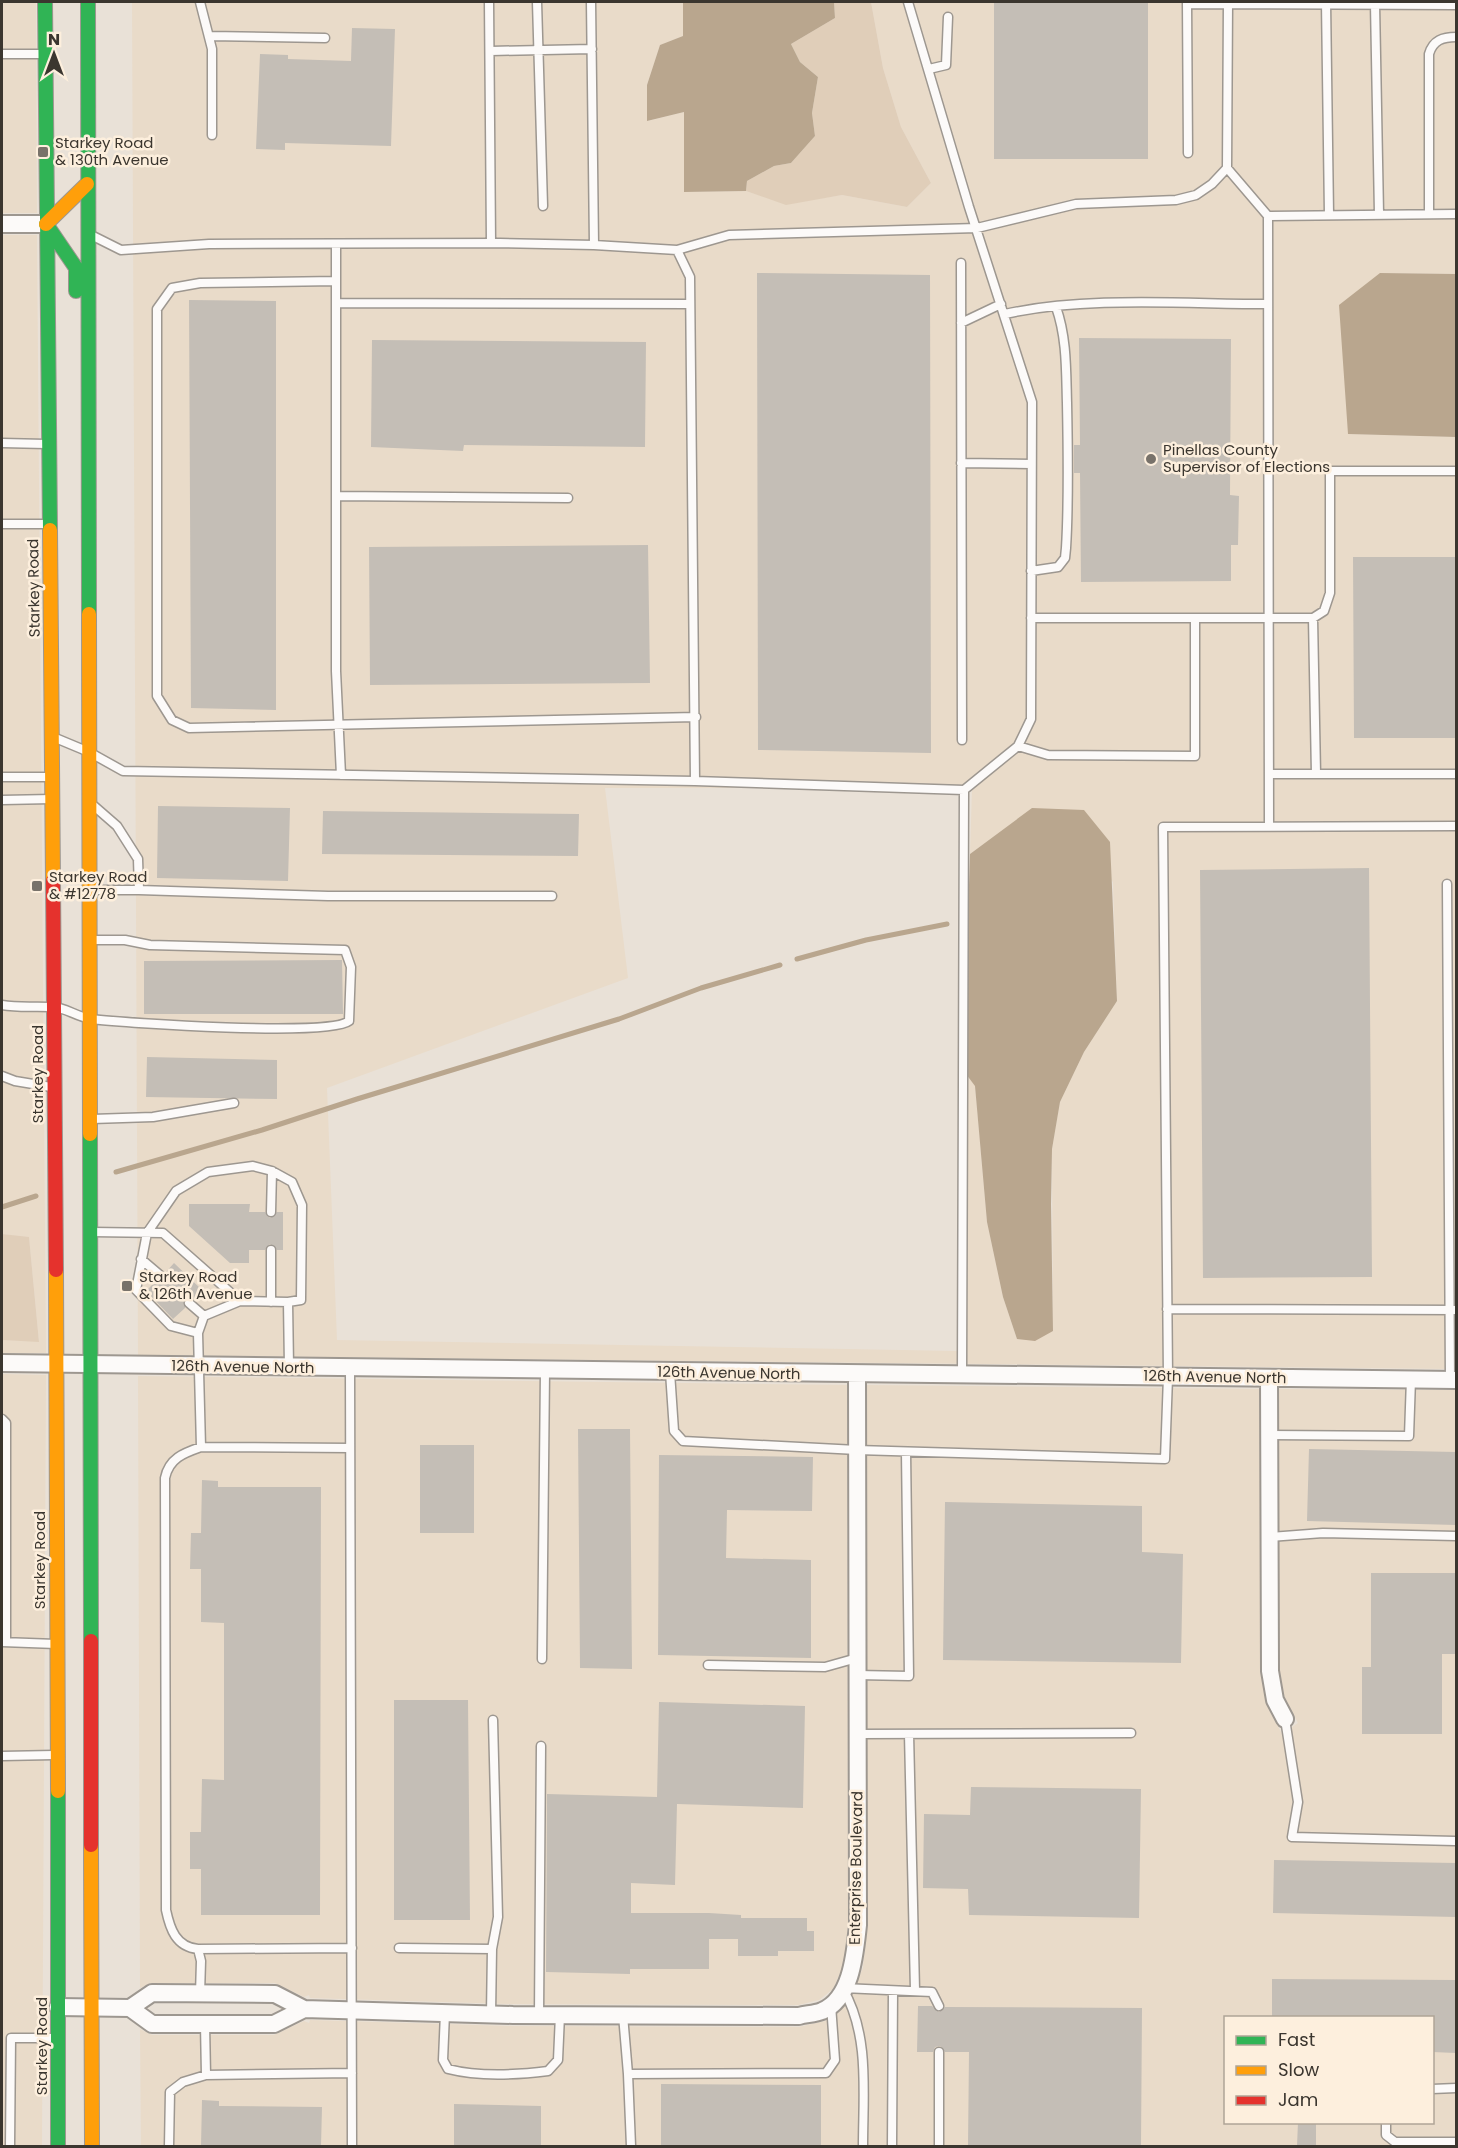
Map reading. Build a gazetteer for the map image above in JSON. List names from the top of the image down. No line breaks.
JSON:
{"streets":{"main road":["Starkey Road"],"street":["126th Avenue North","Enterprise Boulevard"]},"crossings":[["Starkey Road","126th Avenue North"],["126th Avenue North","Enterprise Boulevard"]],"places":{"transit":["Starkey Road & 130th Avenue","Starkey Road & #12778","Starkey Road & 126th Avenue"],"other":["Pinellas County Supervisor of Elections"]},"legend":["Fast","Slow","Jam"],"north":"top"}
